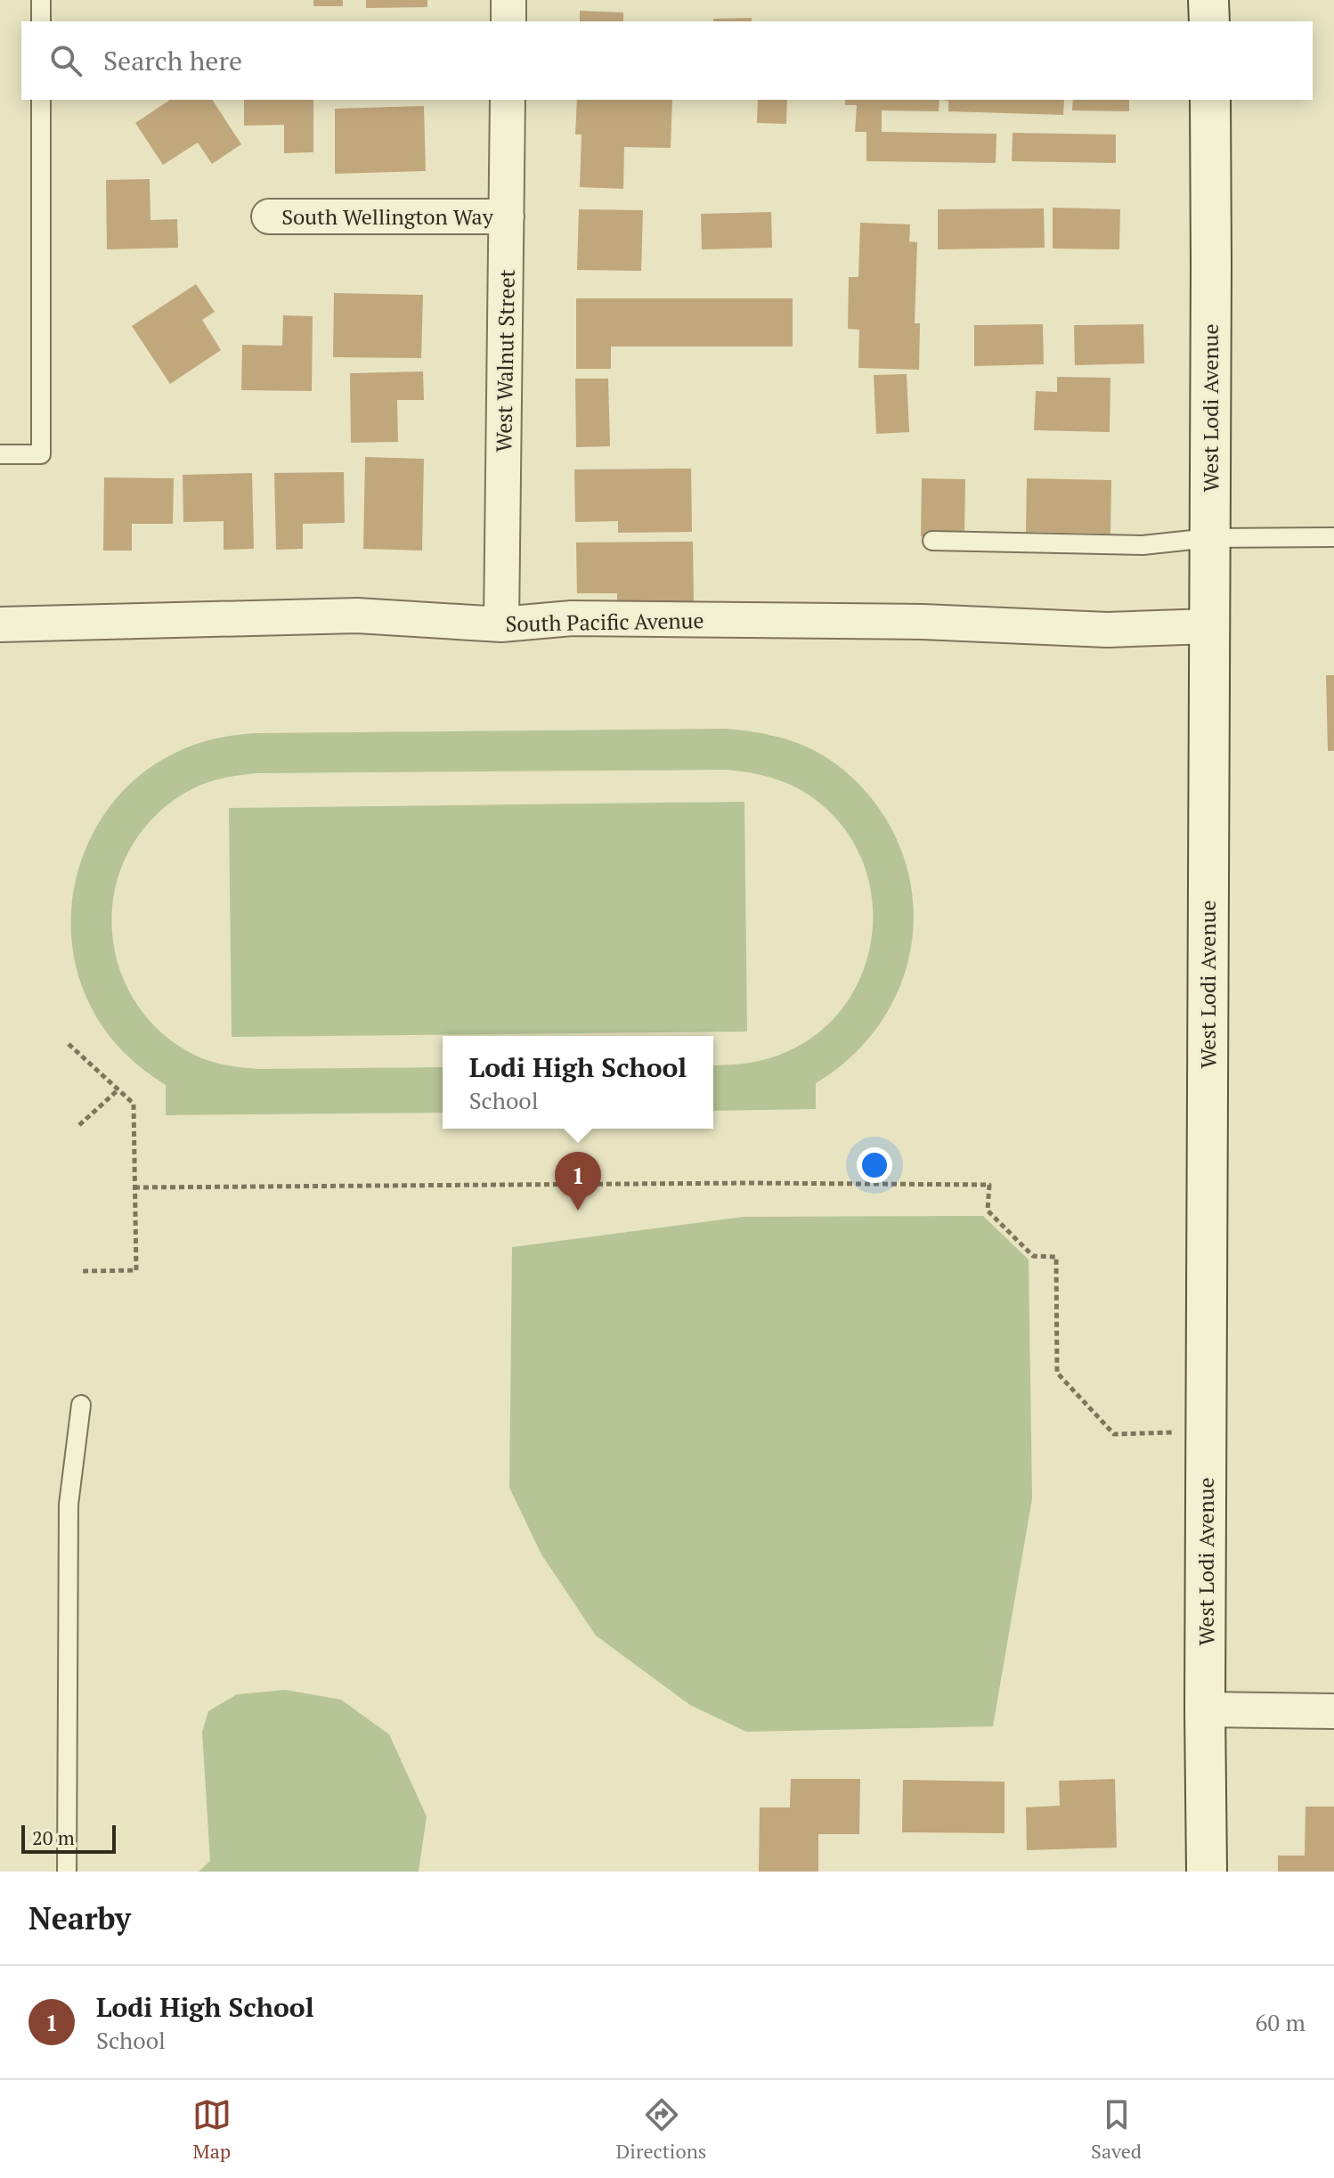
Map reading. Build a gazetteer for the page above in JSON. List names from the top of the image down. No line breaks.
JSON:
{"streets":{"main road":["West Lodi Avenue"],"street":["South Wellington Way","West Walnut Street","South Pacific Avenue"]},"crossings":[["South Wellington Way","West Walnut Street"],["West Walnut Street","South Pacific Avenue"],["West Lodi Avenue","South Pacific Avenue"]],"scale_bar":"20 m","page":{"search":"Search here","popup":["Lodi High School","School"],"pins":"1","scale":"20 m","heading":"Nearby","list":[{"mark":"1","name":"Lodi High School","note":"School","value":"60 m"}],"nav":["Map","Directions","Saved"]}}
